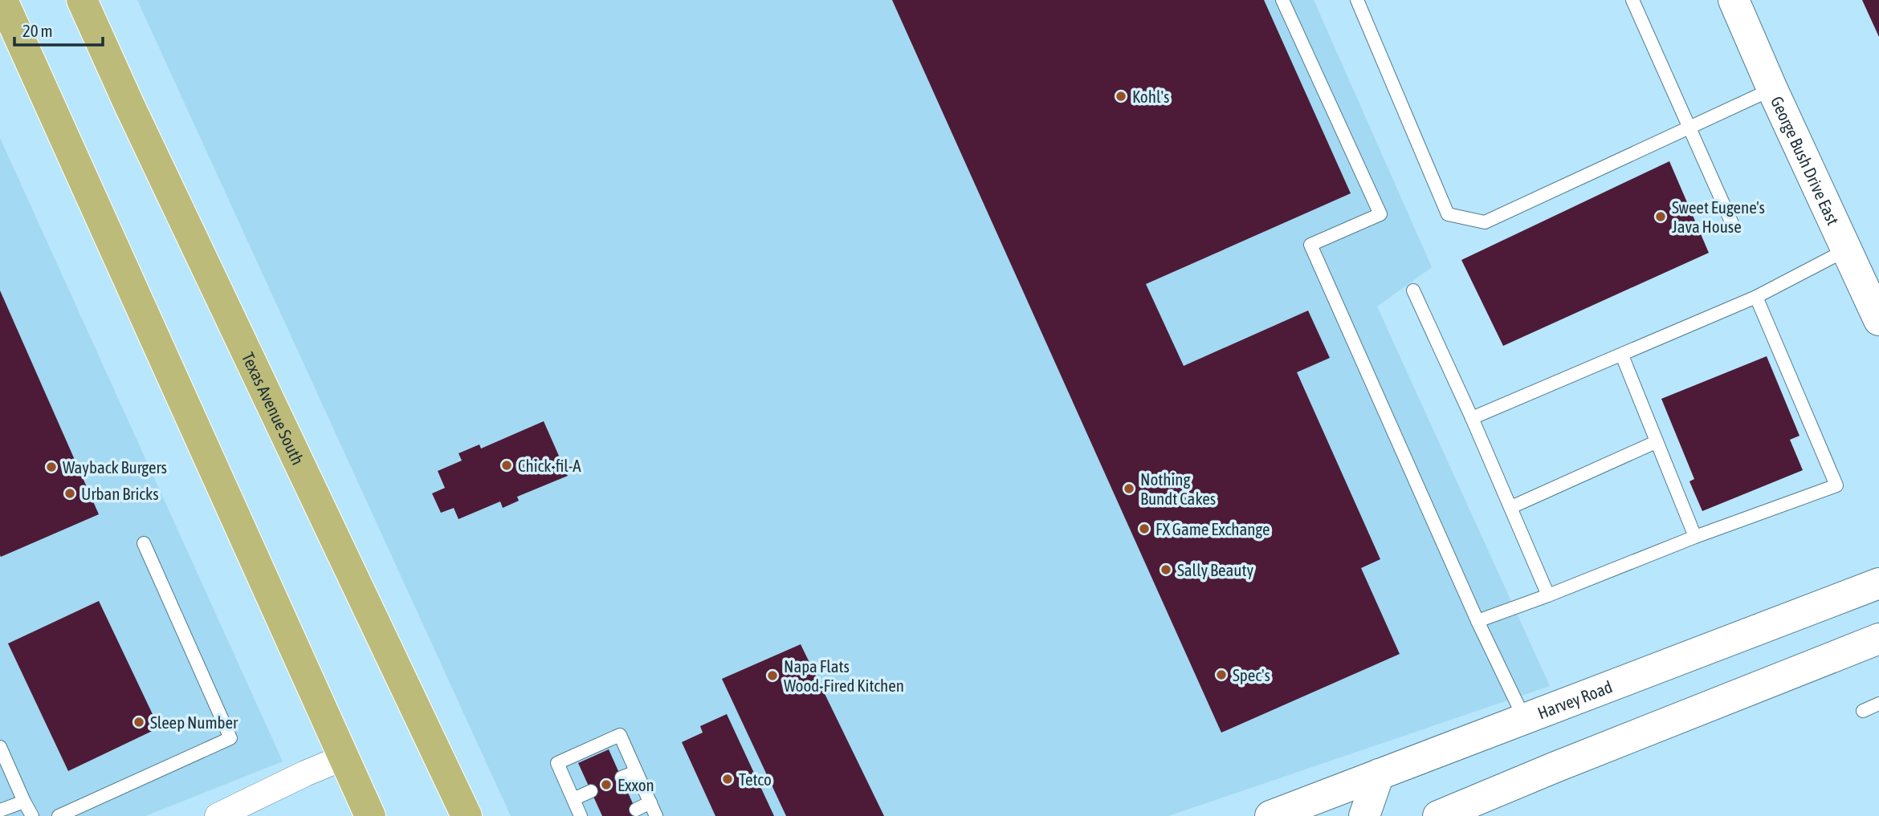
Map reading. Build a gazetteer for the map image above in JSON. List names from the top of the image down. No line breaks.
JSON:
{"streets":{"main road":["George Bush Drive East","Texas Avenue South","Harvey Road"]},"places":["Kohl's","Sweet Eugene's Java House","Chick-fil-A","Wayback Burgers","Nothing Bundt Cakes","Urban Bricks","FX Game Exchange","Sally Beauty","Spec's","Napa Flats Wood-Fired Kitchen","Sleep Number","Tetco","Exxon"],"scale_bar":"20 m"}
